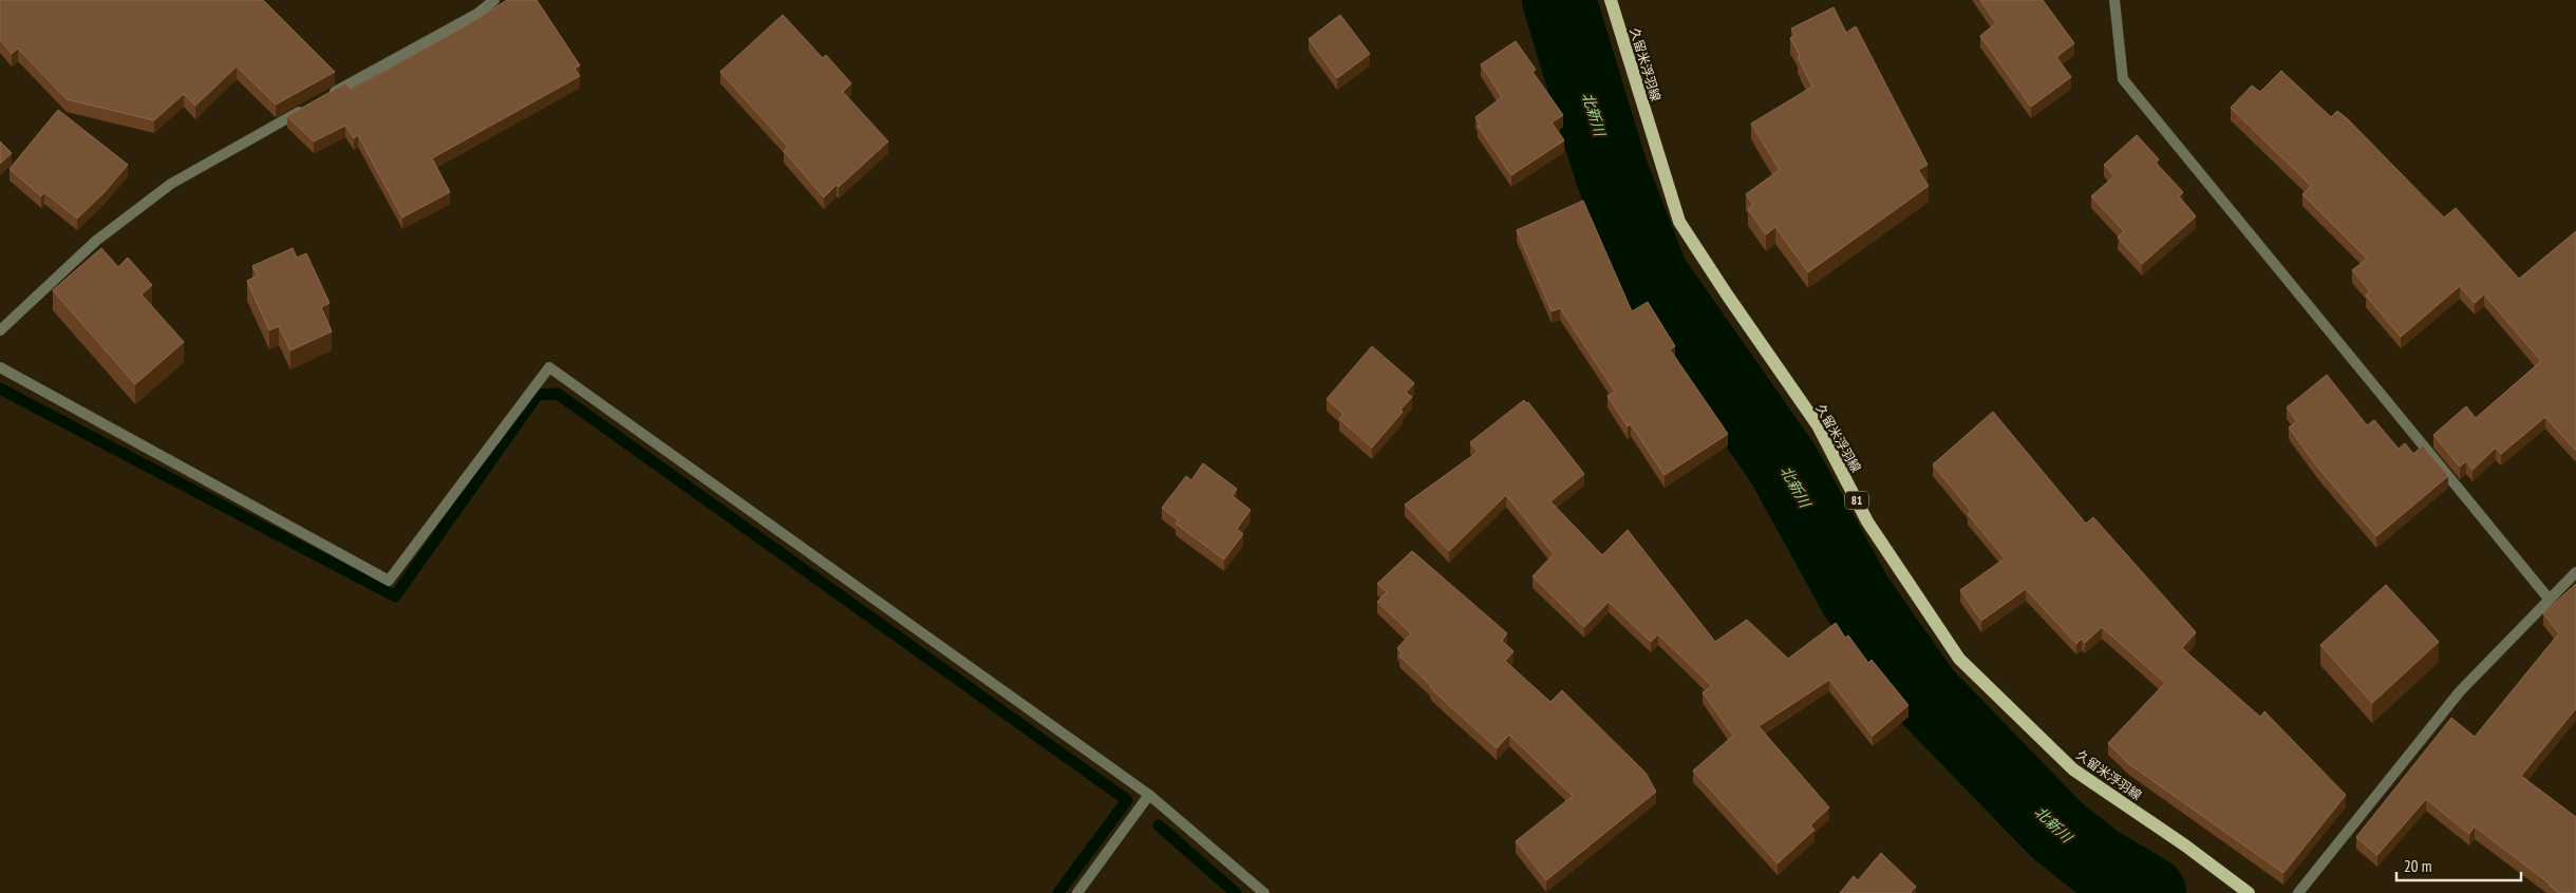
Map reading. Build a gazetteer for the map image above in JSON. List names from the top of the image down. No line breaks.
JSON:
{"streets":{"main road":["久留米浮羽線","81"]},"water":["北新川"],"scale_bar":"20 m"}
